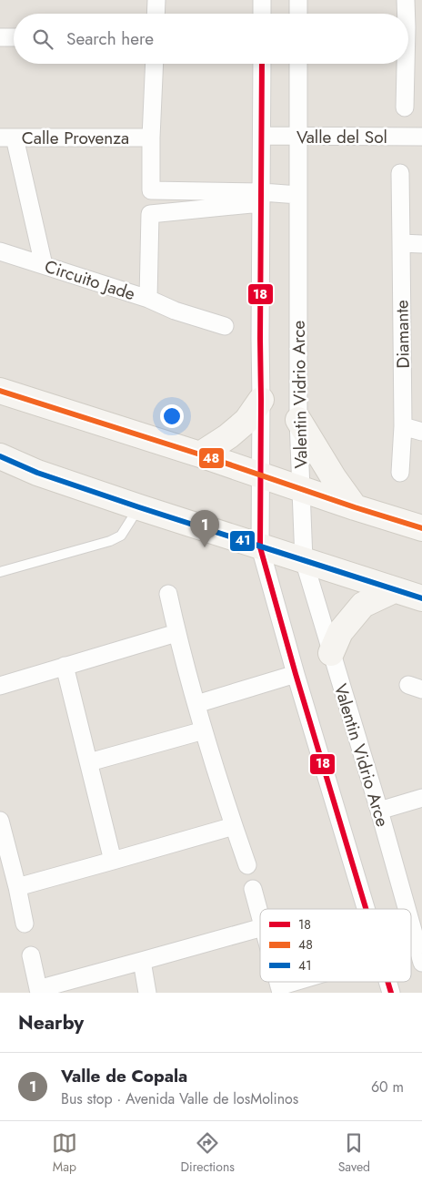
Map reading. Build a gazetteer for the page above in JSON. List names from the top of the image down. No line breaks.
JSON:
{"streets":{"street":["Valle del Sol","Calle Provenza","Circuito Jade","Diamante","Valentin Vidrio Arce"]},"crossings":[["Valle del Sol","Valentin Vidrio Arce"]],"lines":["transit line 18","transit line 48","transit line 41"],"legend":["18","48","41"],"page":{"search":"Search here","pins":"1","heading":"Nearby","list":[{"mark":"1","name":"Valle de Copala","note":"Bus stop · Avenida Valle de losMolinos","value":"60 m"}],"nav":["Map","Directions","Saved"]}}
